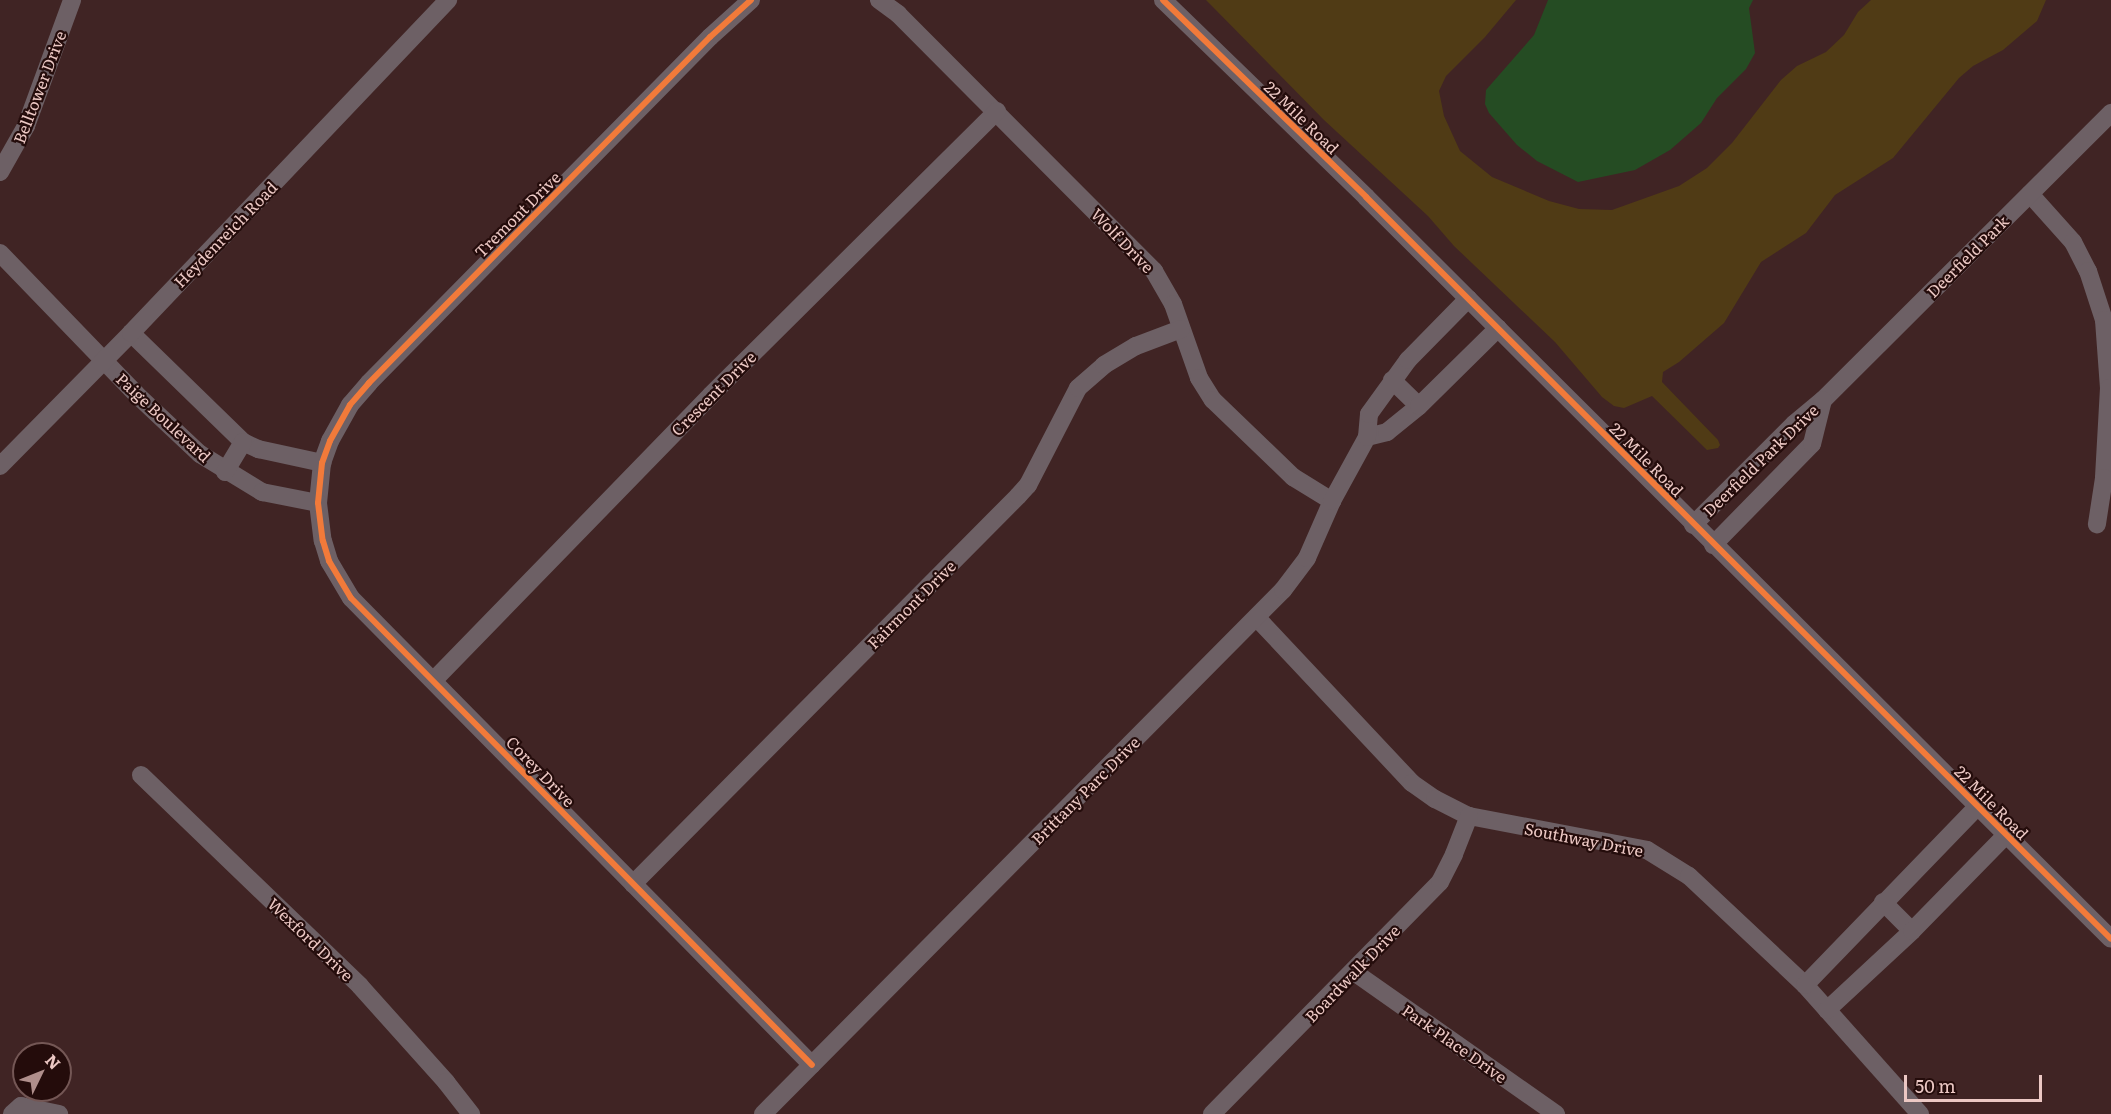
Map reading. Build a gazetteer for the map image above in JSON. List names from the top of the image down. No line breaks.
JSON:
{"streets":{"street":["Belltower Drive","22 Mile Road","Tremont Drive","Heydenreich Road","Wolf Drive","Deerfield Park","Crescent Drive","Paige Boulevard","Deerfield Park Drive","Fairmont Drive","Corey Drive","Brittany Parc Drive","Southway Drive","Wexford Drive","Boardwalk Drive","Park Place Drive"]},"crossings":[["22 Mile Road","Deerfield Park Drive"],["22 Mile Road","Brittany Parc Drive"],["Tremont Drive","Corey Drive"],["Heydenreich Road","Paige Boulevard"],["Wolf Drive","Crescent Drive"],["Wolf Drive","Fairmont Drive"],["Wolf Drive","Brittany Parc Drive"],["Deerfield Park","Deerfield Park Drive"],["Crescent Drive","Corey Drive"],["Paige Boulevard","Corey Drive"],["Fairmont Drive","Corey Drive"],["Corey Drive","Brittany Parc Drive"],["Brittany Parc Drive","Southway Drive"],["Southway Drive","Boardwalk Drive"],["Boardwalk Drive","Park Place Drive"]],"scale_bar":"50 m","north":"top right"}
